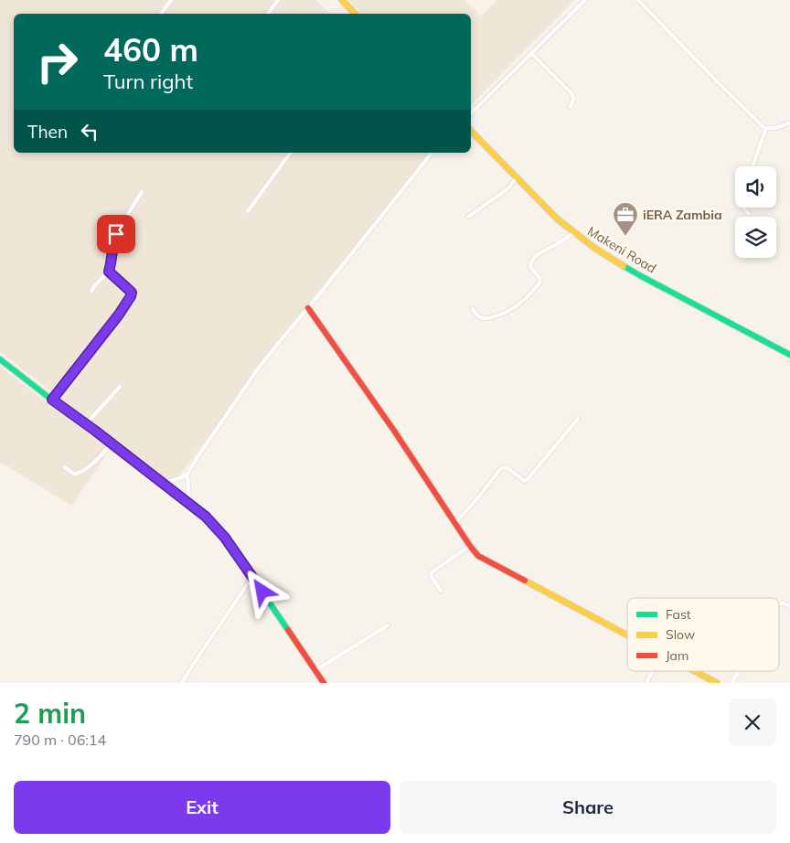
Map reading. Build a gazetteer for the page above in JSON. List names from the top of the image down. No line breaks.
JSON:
{"streets":{"street":["Makeni Road"]},"places":{"office":["iERA Zambia"]},"legend":["Fast","Slow","Jam"],"page":{"turn":["460 m","Turn right"],"then":"Then","heading":["2 min","790 m · 06:14"],"buttons":["Exit","Share"]}}
